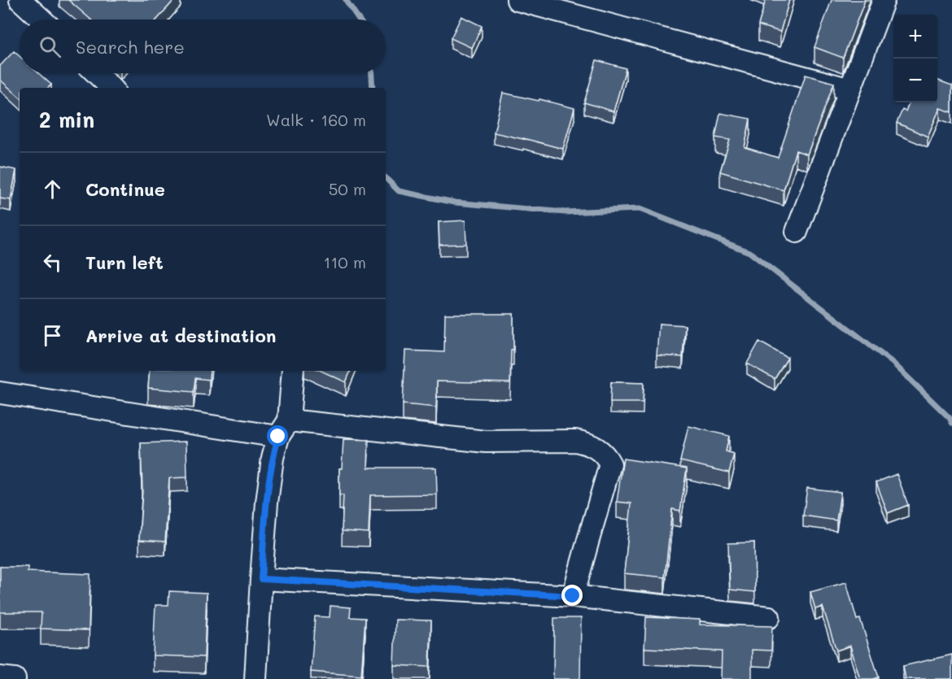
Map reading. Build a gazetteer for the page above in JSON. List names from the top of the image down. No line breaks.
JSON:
{"page":{"map_buttons":["+","−"],"search":"Search here","heading":["2 min","Walk · 160 m"],"list":[["Continue","50 m"],["Turn left","110 m"],"Arrive at destination"]}}
